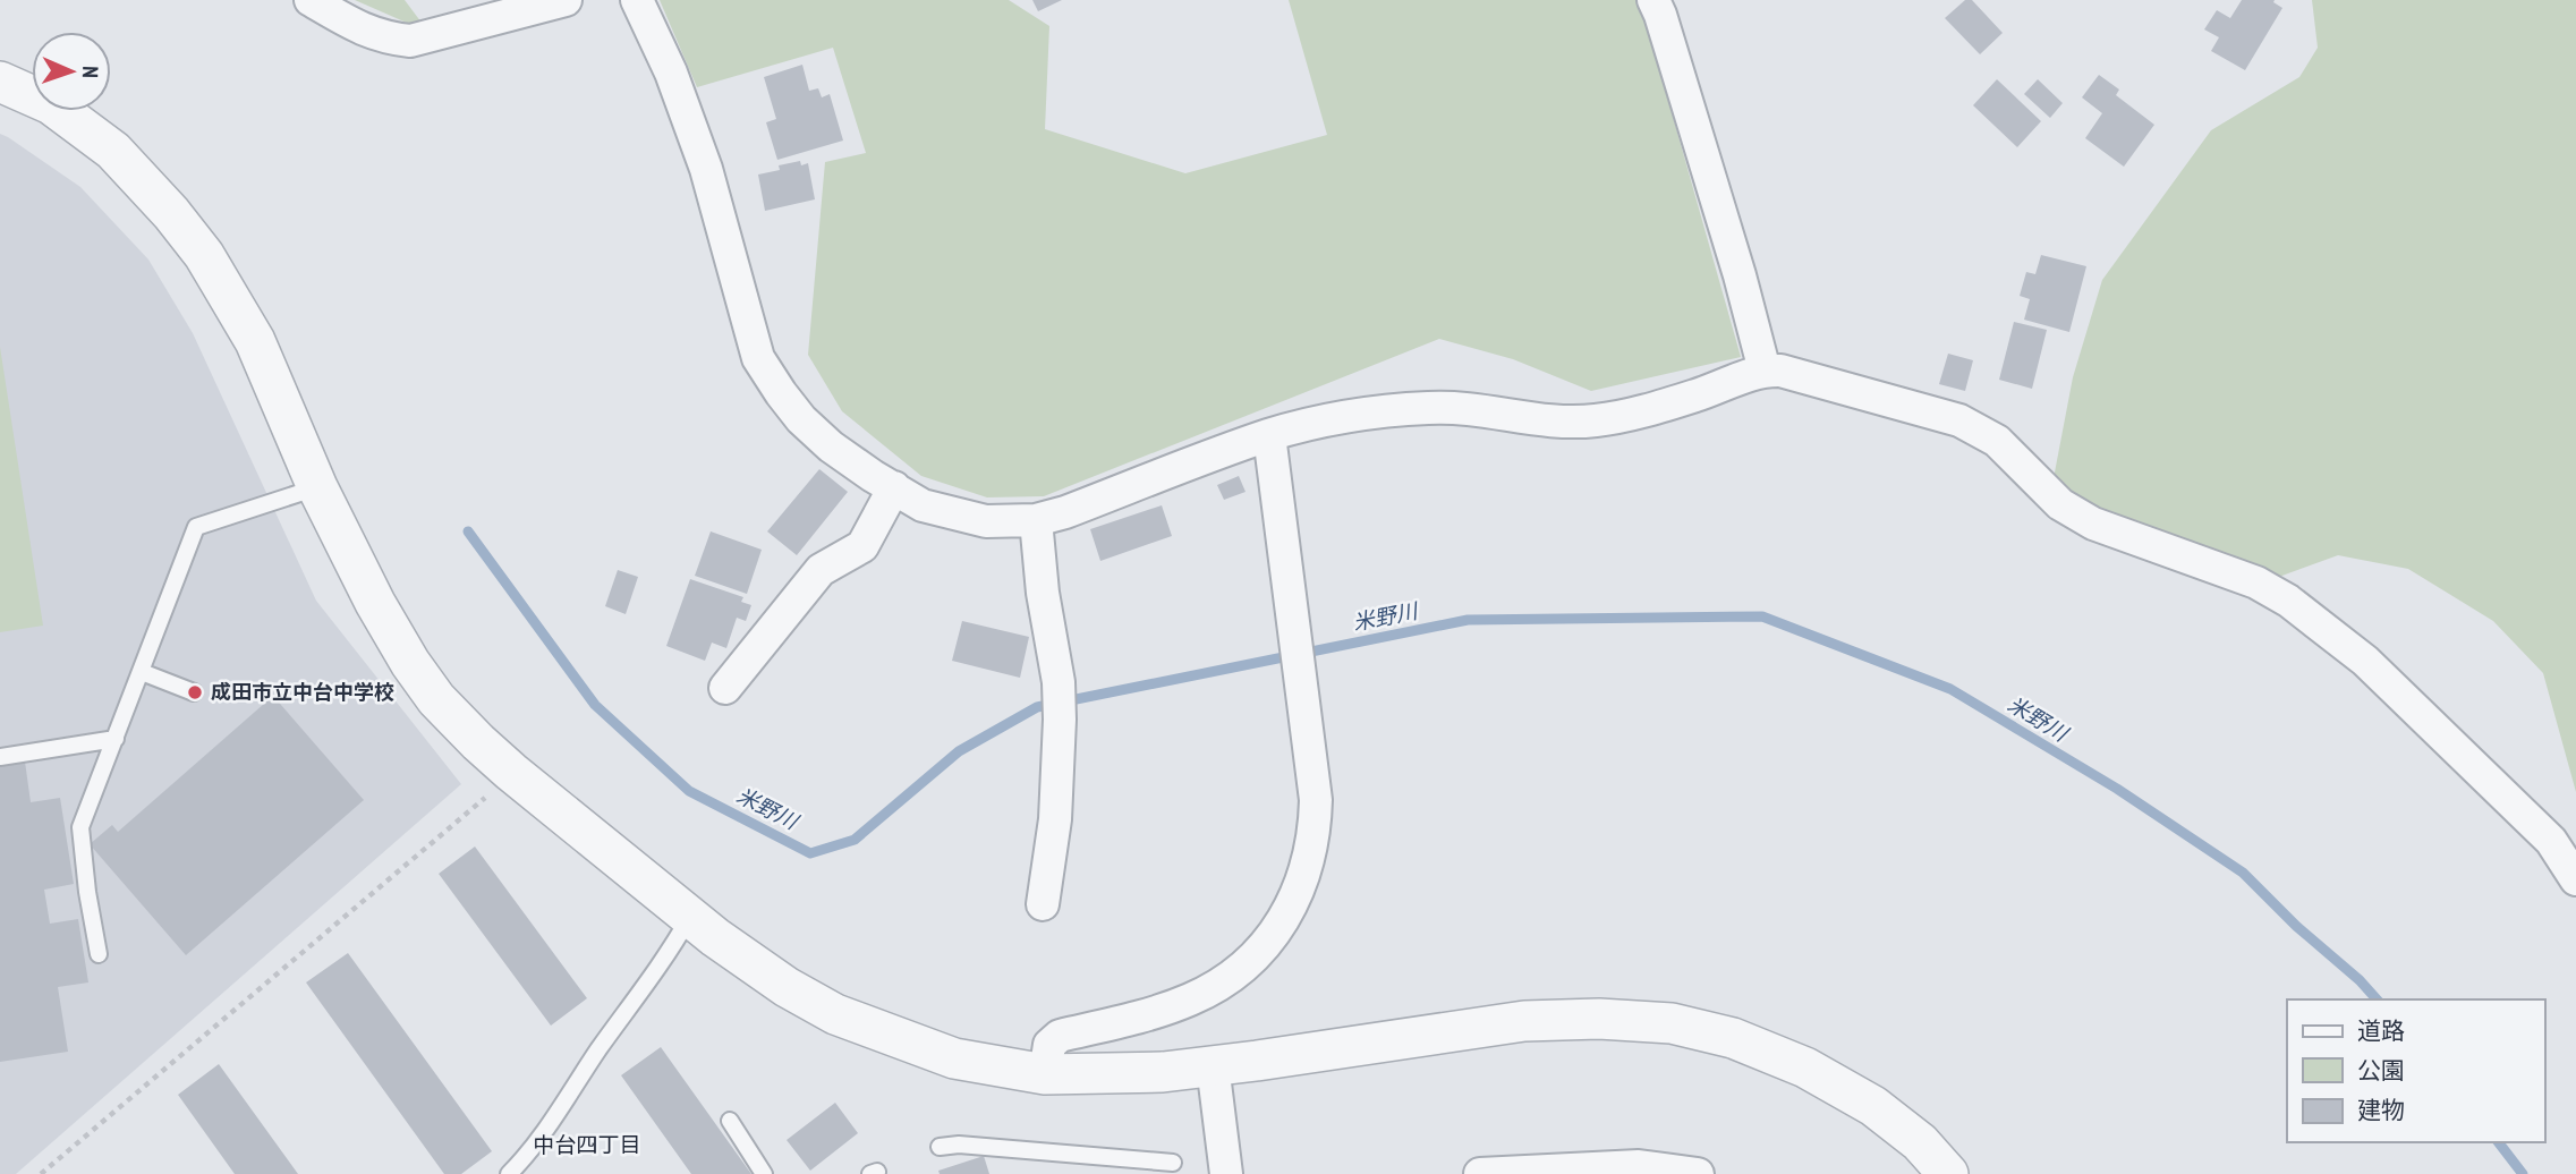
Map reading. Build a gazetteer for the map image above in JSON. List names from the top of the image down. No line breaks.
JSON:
{"districts":["中台四丁目"],"water":["米野川"],"places":["成田市立中台中学校"],"legend":["道路","公園","建物"],"north":"right"}
